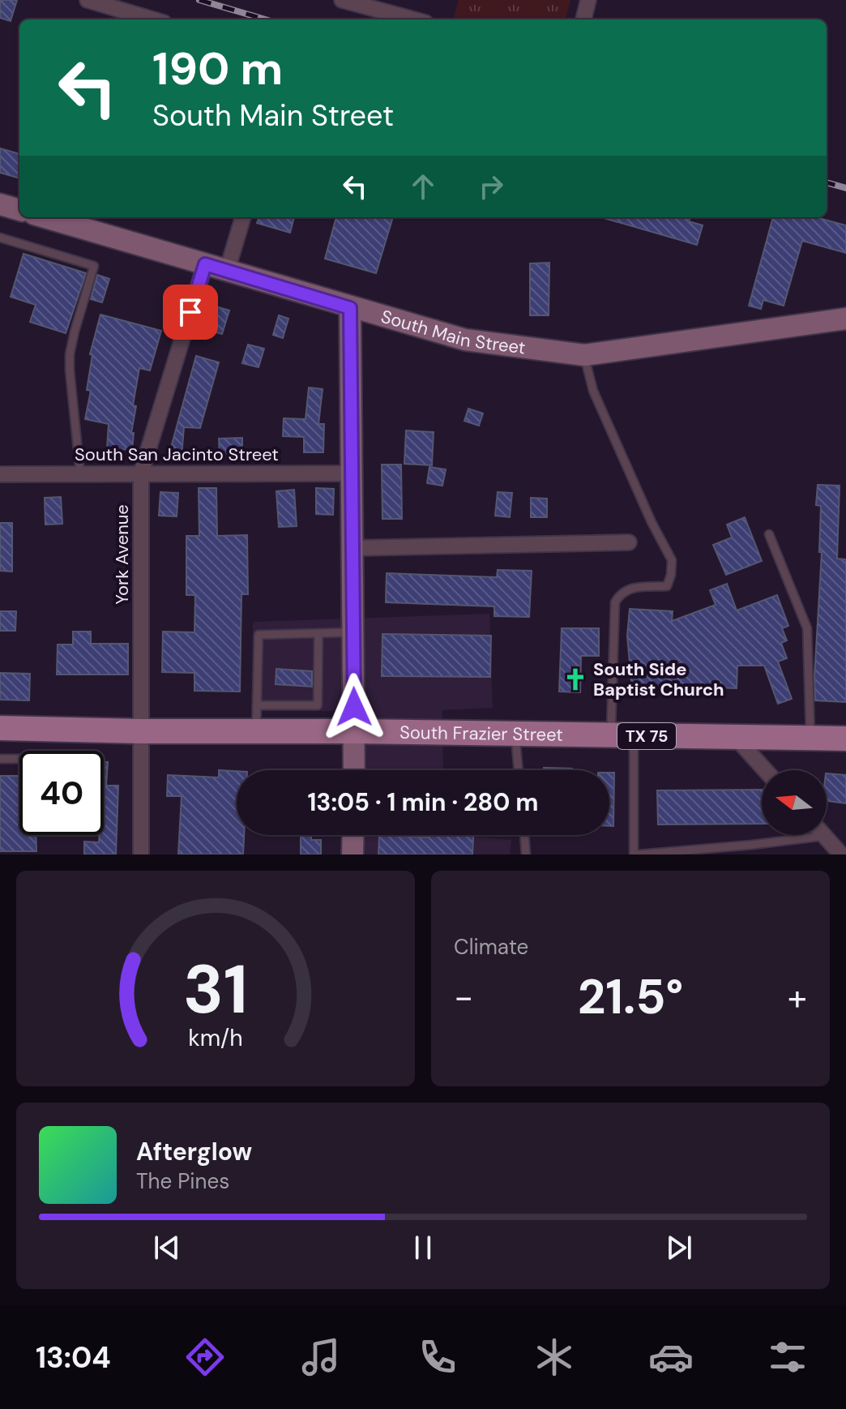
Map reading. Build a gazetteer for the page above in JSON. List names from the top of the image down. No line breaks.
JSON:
{"streets":{"main road":["South Frazier Street","TX 75"],"street":["South Main Street","South San Jacinto Street","York Avenue"]},"crossings":[["South Main Street","York Avenue"],["South San Jacinto Street","York Avenue"],["York Avenue","South Frazier Street"]],"places":{"church":["South Side Baptist Church"]},"north":"left","page":{"turn":["190 m","South Main Street"],"limit":"40","trip":"13:05 · 1 min · 280 m","tile":"Climate","heat":["−","21.5°","+"],"song":["Afterglow","The Pines"],"tabs":"13:04","gauge":["31","km/h"]}}
